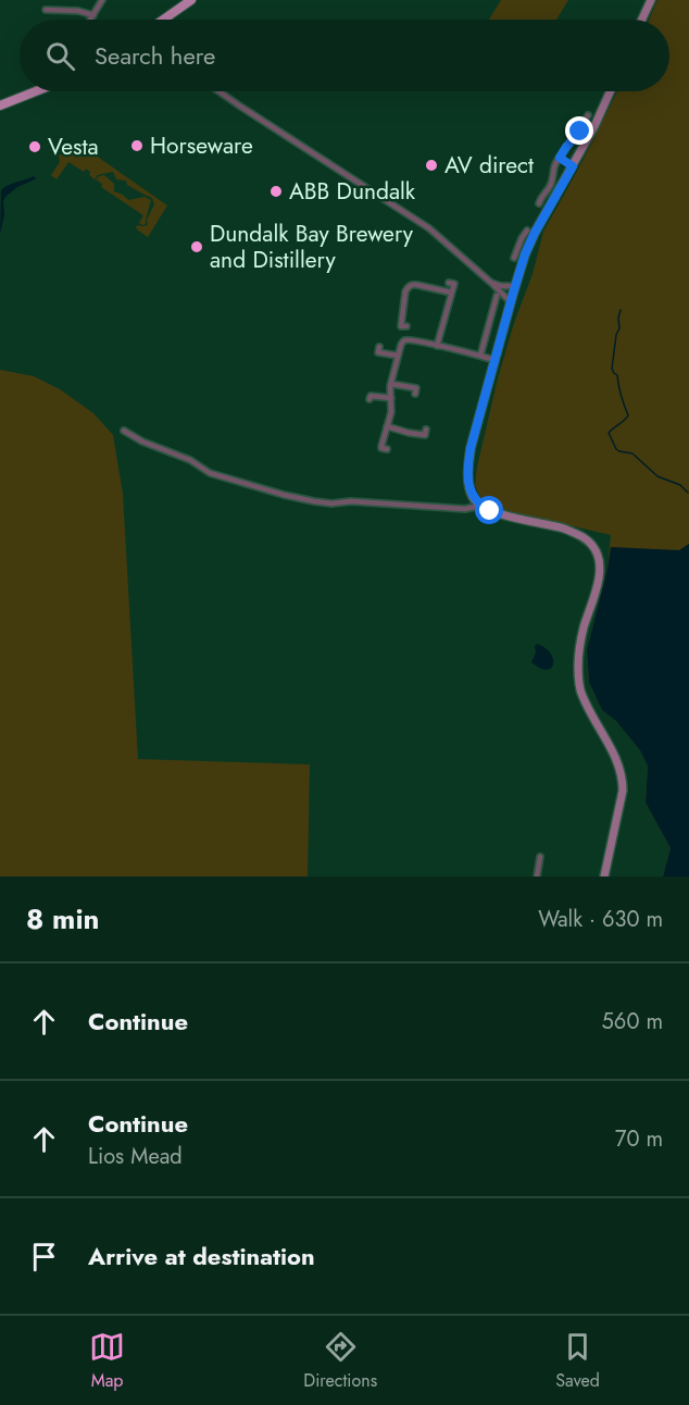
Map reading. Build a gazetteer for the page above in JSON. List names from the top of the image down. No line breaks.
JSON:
{"places":["Horseware","Vesta","AV direct","ABB Dundalk","Dundalk Bay Brewery and Distillery"],"page":{"search":"Search here","heading":["8 min","Walk · 630 m"],"list":[["Continue","560 m"],["Continue","Lios Mead","70 m"],"Arrive at destination"],"nav":["Map","Directions","Saved"]}}
